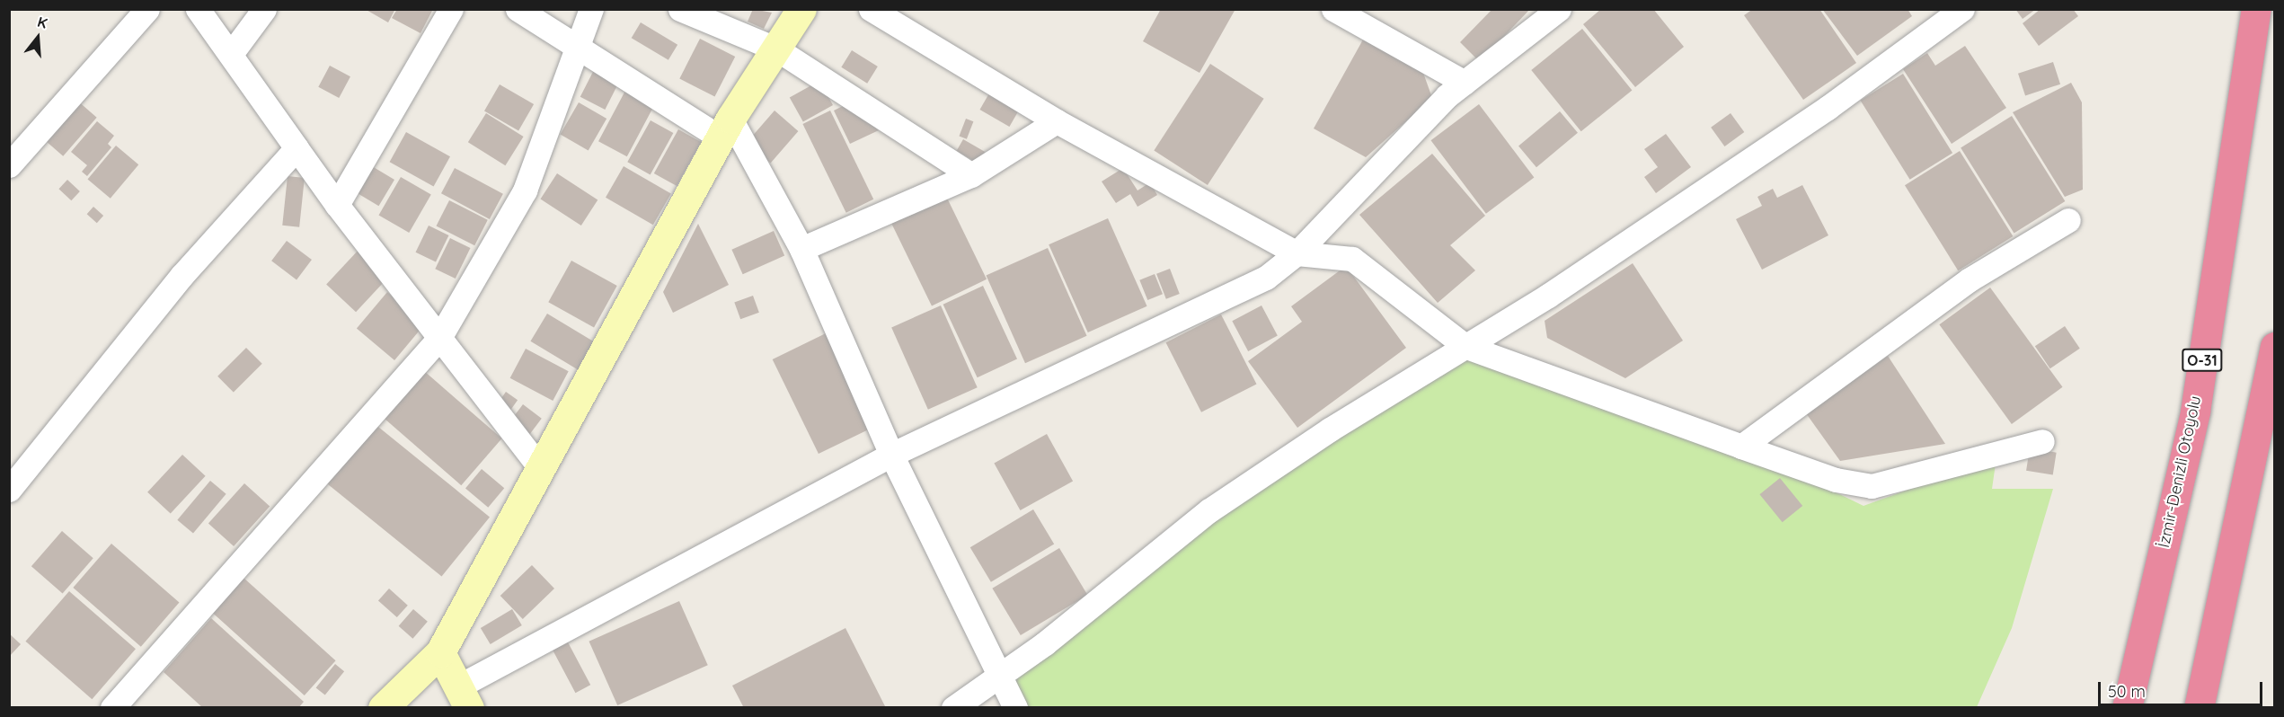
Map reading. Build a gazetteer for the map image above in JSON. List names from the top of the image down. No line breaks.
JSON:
{"streets":{"highway":["O-31","İzmir-Denizli Otoyolu"]},"scale_bar":"50 m","north":"top"}
